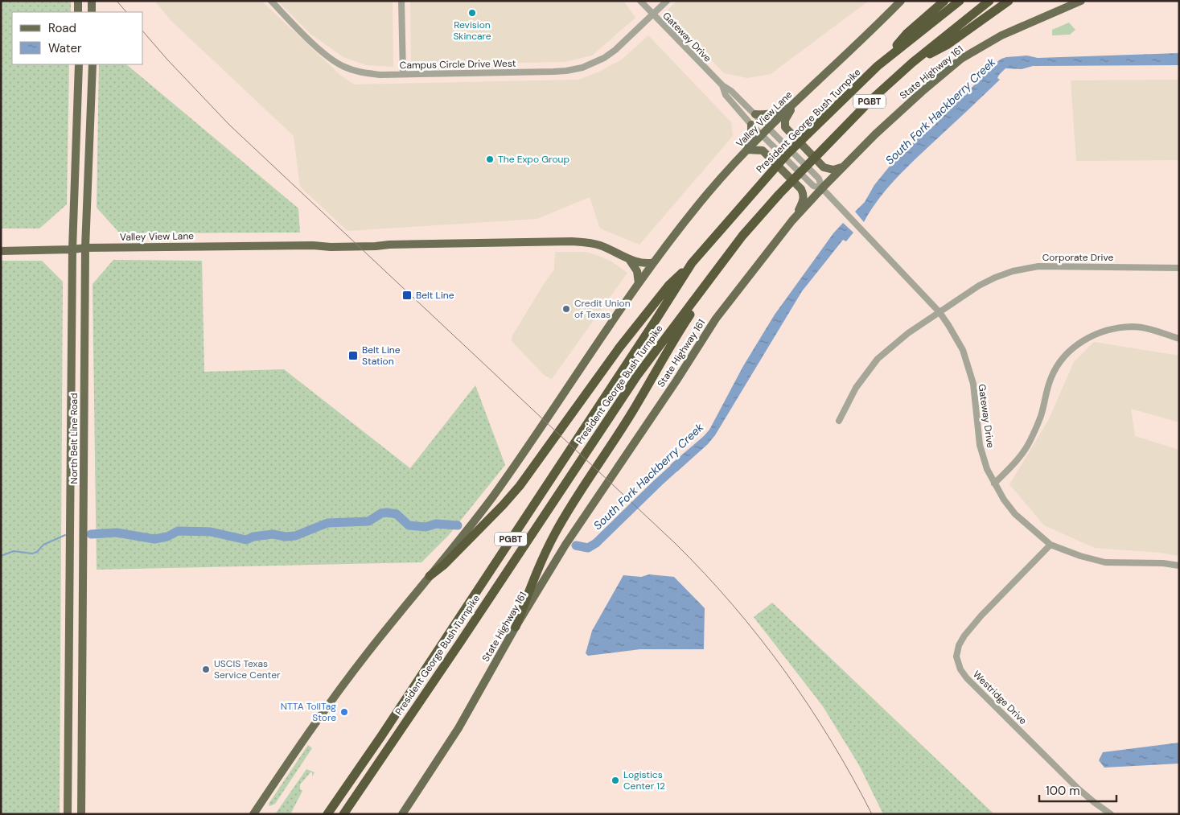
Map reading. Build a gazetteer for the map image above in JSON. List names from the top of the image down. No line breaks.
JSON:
{"streets":{"highway":["PGBT","President George Bush Turnpike"],"main road":["State Highway 161","Valley View Lane","North Belt Line Road"],"street":["Gateway Drive","Campus Circle Drive West","Corporate Drive","Westridge Drive"]},"crossings":[["Gateway Drive","Campus Circle Drive West"],["Gateway Drive","State Highway 161"],["Gateway Drive","Valley View Lane"],["Gateway Drive","Corporate Drive"],["Gateway Drive","Westridge Drive"],["Valley View Lane","North Belt Line Road"]],"water":["South Fork Hackberry Creek"],"places":{"other":["Revision Skincare","The Expo Group","Credit Union of Texas","USCIS Texas Service Center","NTTA TollTag Store","Logistics Center 12"],"transit":["Belt Line","Belt Line Station"]},"legend":["Road","Water"],"scale_bar":"100 m"}
